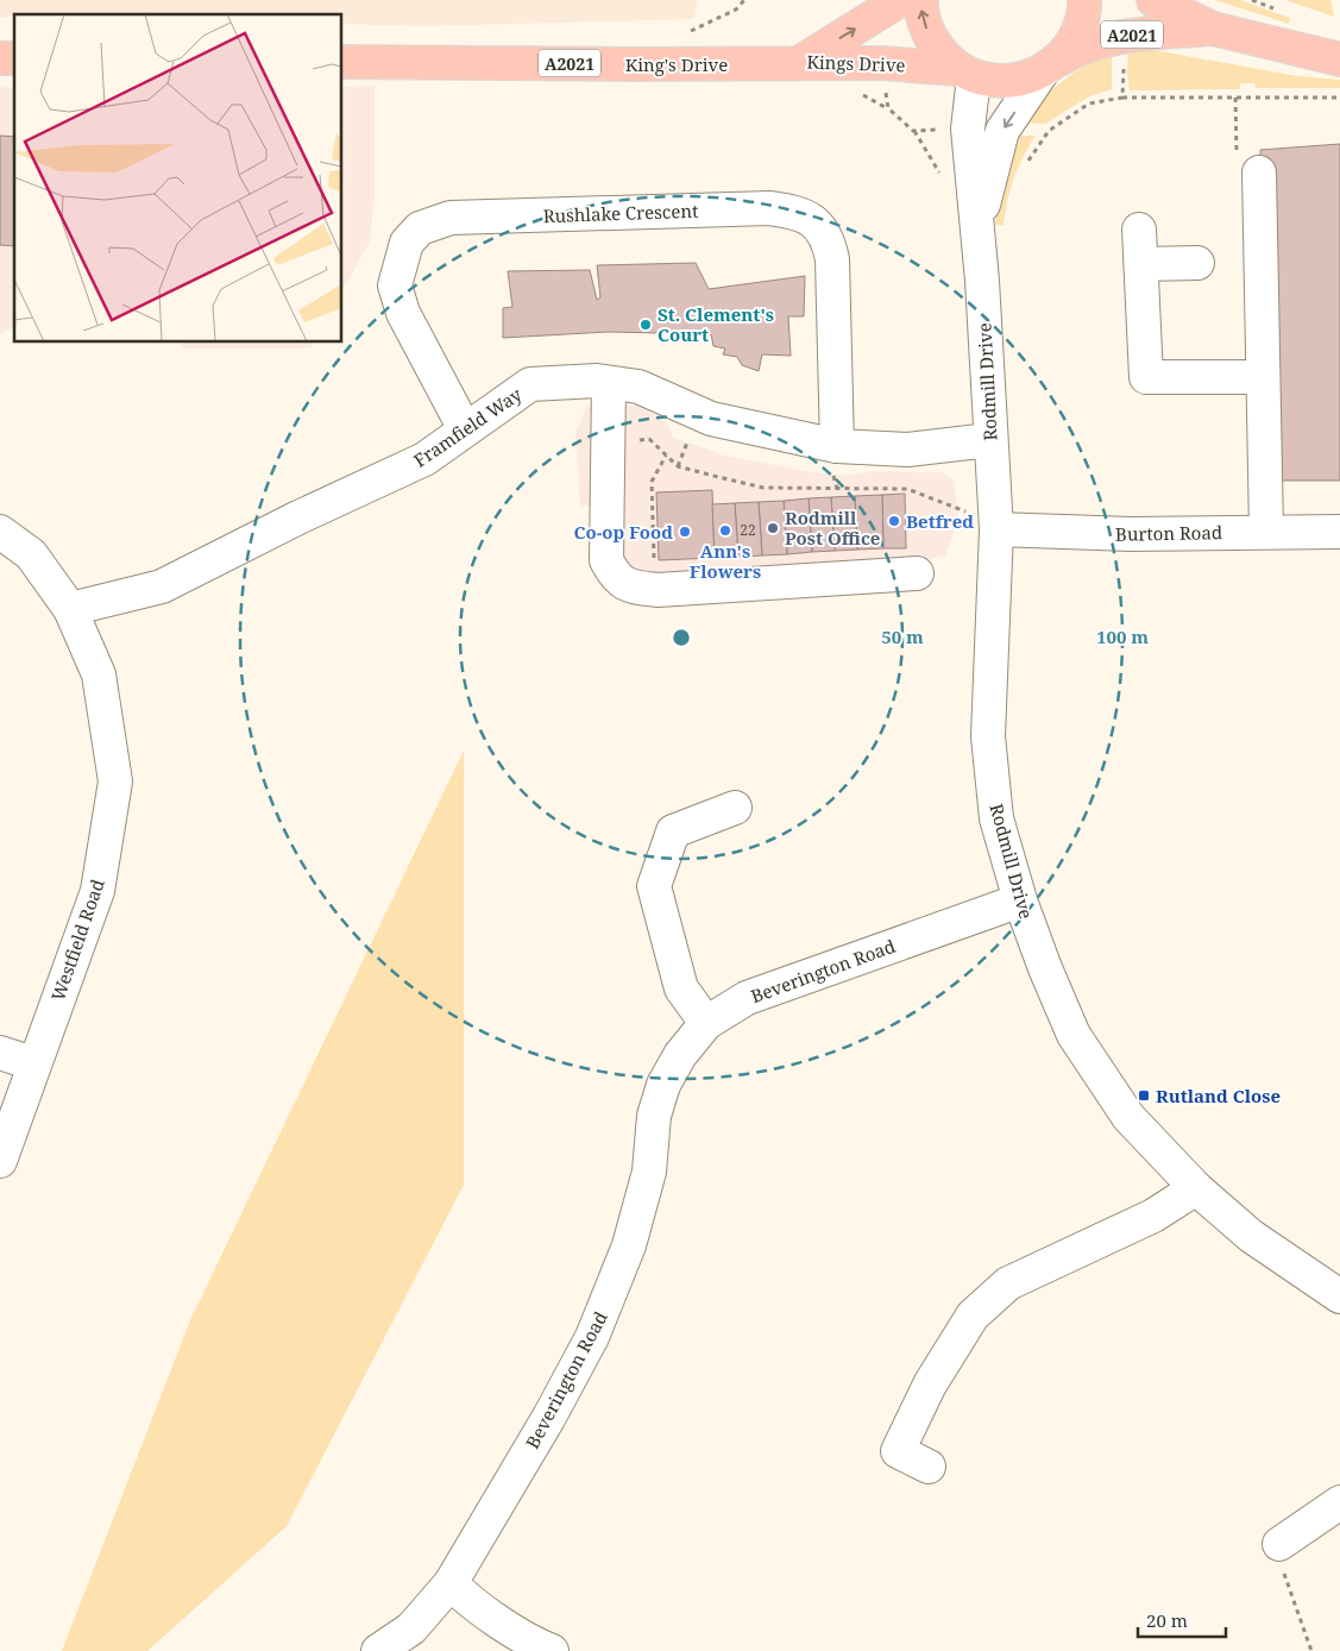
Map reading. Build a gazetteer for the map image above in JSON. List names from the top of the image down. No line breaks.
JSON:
{"streets":{"main road":["A2021","Kings Drive","King's Drive"],"street":["Rushlake Crescent","Rodmill Drive","Framfield Way","Burton Road","Westfield Road","Beverington Road"]},"crossings":[["A2021","Kings Drive"],["A2021","Rodmill Drive"],["Kings Drive","King's Drive"],["Kings Drive","Rodmill Drive"],["Rushlake Crescent","Framfield Way"],["Rodmill Drive","Framfield Way"],["Rodmill Drive","Burton Road"],["Rodmill Drive","Beverington Road"],["Framfield Way","Westfield Road"]],"places":{"other":["St. Clement's Court","Betfred","Rodmill Post Office","Ann's Flowers","Co-op Food"],"transit":["Rutland Close"]},"house_numbers":["22"],"scale_bar":"20 m","rings":["50 m","100 m"]}
